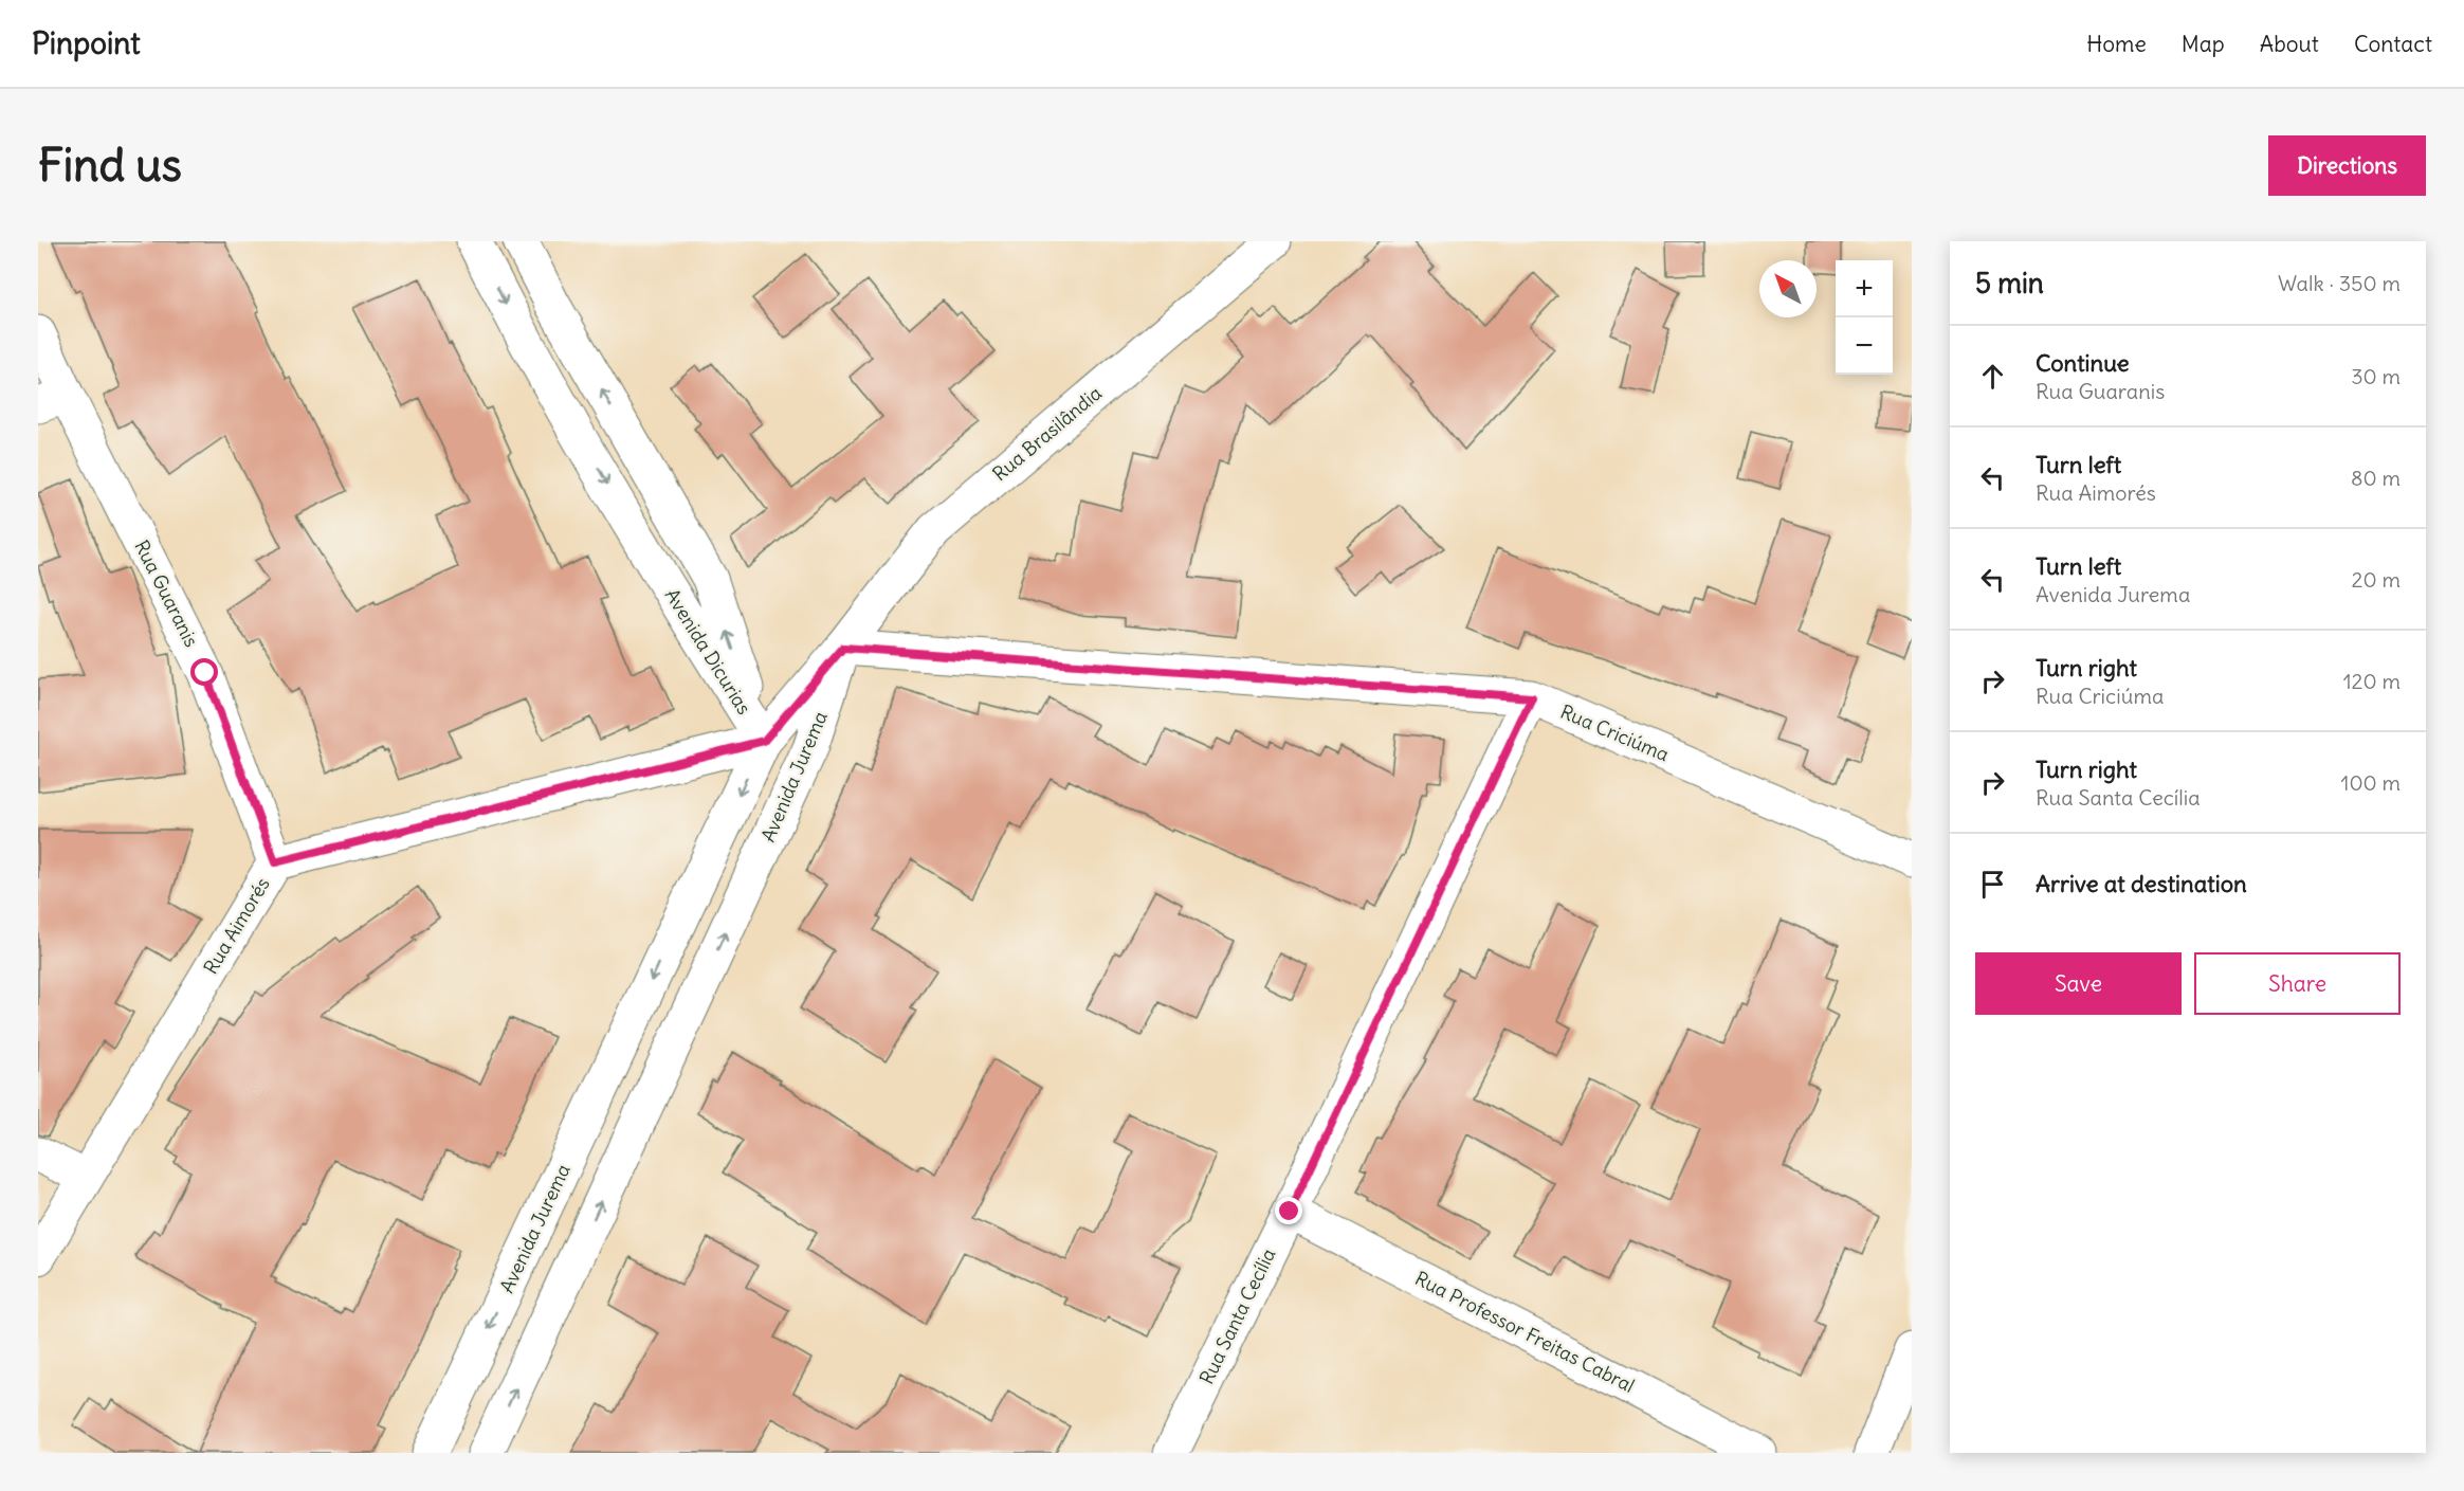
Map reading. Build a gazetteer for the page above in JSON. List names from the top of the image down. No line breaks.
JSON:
{"streets":{"street":["Rua Brasilândia","Rua Guaranis","Avenida Dicurias","Rua Criciúma","Avenida Jurema","Rua Aimorés","Rua Santa Cecília","Rua Professor Freitas Cabral"]},"crossings":[["Rua Brasilândia","Rua Criciúma"],["Rua Brasilândia","Avenida Jurema"],["Rua Guaranis","Rua Aimorés"],["Avenida Dicurias","Avenida Jurema"],["Avenida Dicurias","Rua Aimorés"],["Rua Criciúma","Avenida Jurema"],["Rua Criciúma","Rua Santa Cecília"],["Avenida Jurema","Rua Aimorés"],["Rua Santa Cecília","Rua Professor Freitas Cabral"]],"north":"top left","page":{"header":"Pinpoint","nav":["Home","Map","About","Contact"],"buttons":["Directions",["Save","Share"]],"title":"Find us","heading":["5 min","Walk · 350 m"],"map_buttons":["+","−"],"list":[["Continue","Rua Guaranis","30 m"],["Turn left","Rua Aimorés","80 m"],["Turn left","Avenida Jurema","20 m"],["Turn right","Rua Criciúma","120 m"],["Turn right","Rua Santa Cecília","100 m"],"Arrive at destination"]}}
